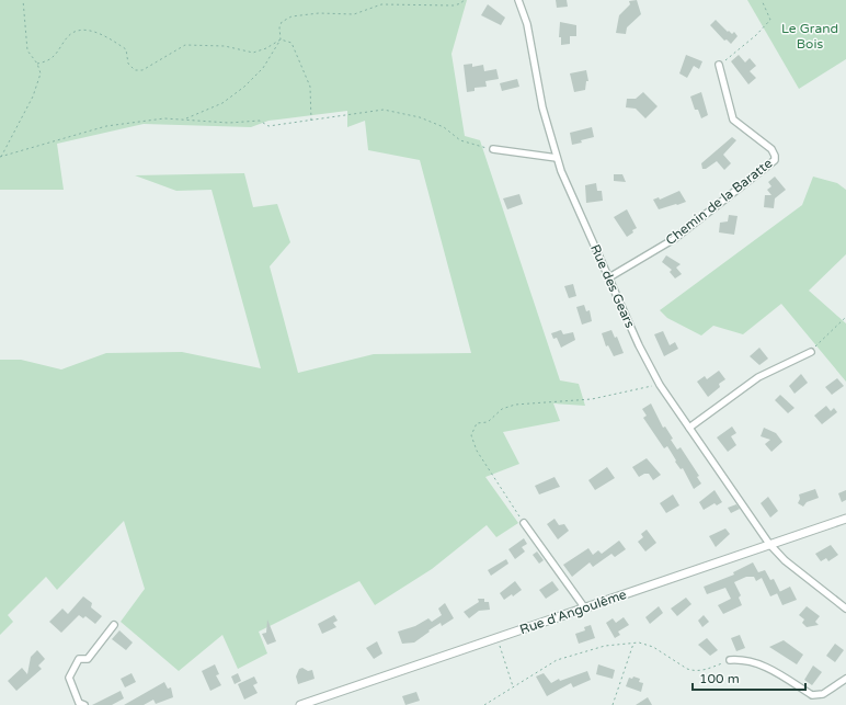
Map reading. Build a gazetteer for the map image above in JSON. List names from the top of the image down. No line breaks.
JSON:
{"streets":{"street":["Chemin de la Baratte","Rue des Gears","Rue d'Angoulême"]},"crossings":[["Chemin de la Baratte","Rue des Gears"],["Rue des Gears","Rue d'Angoulême"]],"parks":["Le Grand Bois"],"scale_bar":"100 m"}
